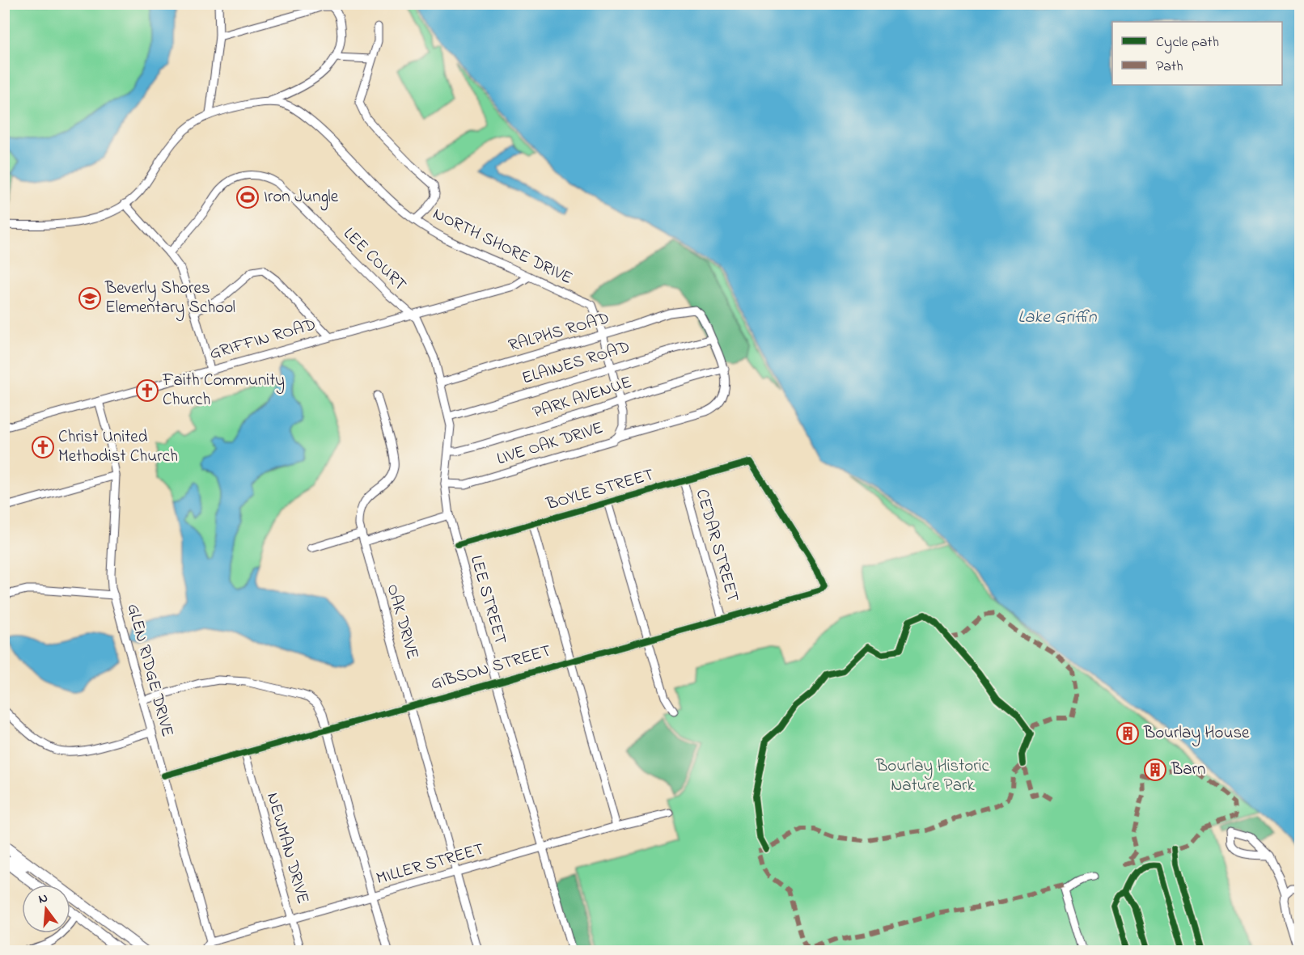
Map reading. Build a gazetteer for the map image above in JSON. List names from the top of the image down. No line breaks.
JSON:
{"streets":{"street":["NORTH SHORE DRIVE","LEE COURT","RALPHS ROAD","GRIFFIN ROAD","ELAINES ROAD","PARK AVENUE","LIVE OAK DRIVE","BOYLE STREET","CEDAR STREET","LEE STREET","OAK DRIVE","GIBSON STREET","GLEN RIDGE DRIVE","NEWMAN DRIVE","MILLER STREET"]},"crossings":[["NORTH SHORE DRIVE","RALPHS ROAD"],["NORTH SHORE DRIVE","GRIFFIN ROAD"],["NORTH SHORE DRIVE","ELAINES ROAD"],["NORTH SHORE DRIVE","PARK AVENUE"],["NORTH SHORE DRIVE","LIVE OAK DRIVE"],["LEE COURT","GRIFFIN ROAD"],["LEE COURT","LEE STREET"],["RALPHS ROAD","ELAINES ROAD"],["RALPHS ROAD","LEE STREET"],["GRIFFIN ROAD","LEE STREET"],["GRIFFIN ROAD","GLEN RIDGE DRIVE"],["ELAINES ROAD","LEE STREET"],["PARK AVENUE","LIVE OAK DRIVE"],["PARK AVENUE","LEE STREET"],["LIVE OAK DRIVE","LEE STREET"],["BOYLE STREET","CEDAR STREET"],["BOYLE STREET","LEE STREET"],["BOYLE STREET","GIBSON STREET"],["CEDAR STREET","GIBSON STREET"],["LEE STREET","GIBSON STREET"],["LEE STREET","MILLER STREET"],["OAK DRIVE","GIBSON STREET"],["OAK DRIVE","MILLER STREET"],["GIBSON STREET","GLEN RIDGE DRIVE"],["GIBSON STREET","NEWMAN DRIVE"],["GLEN RIDGE DRIVE","MILLER STREET"],["NEWMAN DRIVE","MILLER STREET"]],"water":["Lake Griffin"],"parks":["Bourlay Historic Nature Park"],"places":{"sports":["Iron Jungle"],"school or university":["Beverly Shores Elementary School"],"church":["Faith Community Church","Christ United Methodist Church"],"building":["Bourlay House","Barn"]},"legend":["Cycle path","Path"],"north":"top"}
